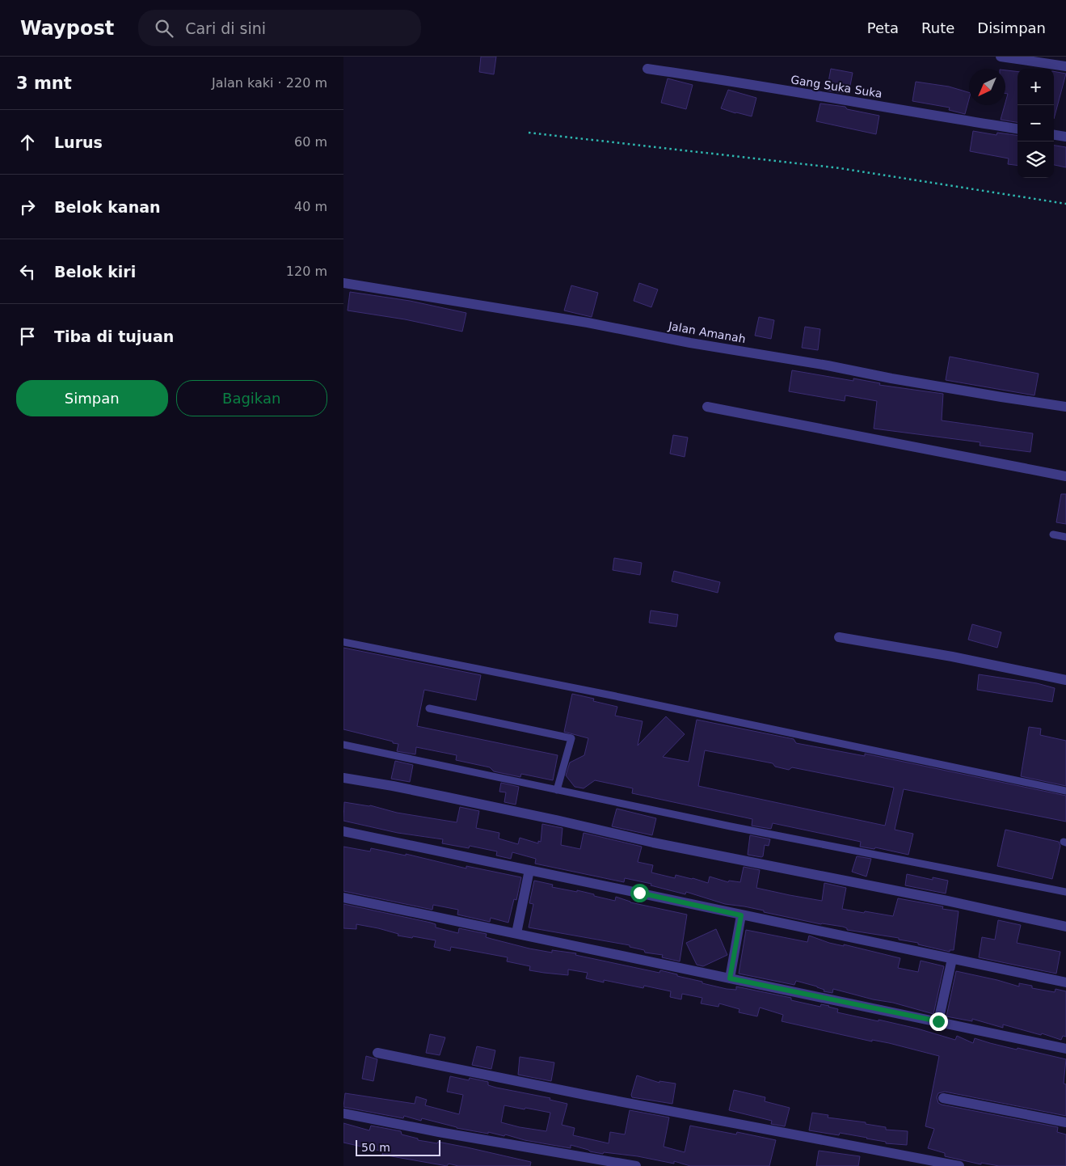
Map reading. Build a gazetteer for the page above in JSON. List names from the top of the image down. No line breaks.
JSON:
{"streets":{"street":["Gang Suka Suka","Jalan Amanah"]},"scale_bar":"50 m","north":"bottom left","page":{"header":"Waypost","search":"Cari di sini","nav":["Peta","Rute","Disimpan"],"heading":["3 mnt","Jalan kaki · 220 m"],"map_buttons":["+","−"],"list":[["Lurus","60 m"],["Belok kanan","40 m"],["Belok kiri","120 m"],"Tiba di tujuan"],"buttons":["Simpan","Bagikan"],"scale":"50 m"}}
